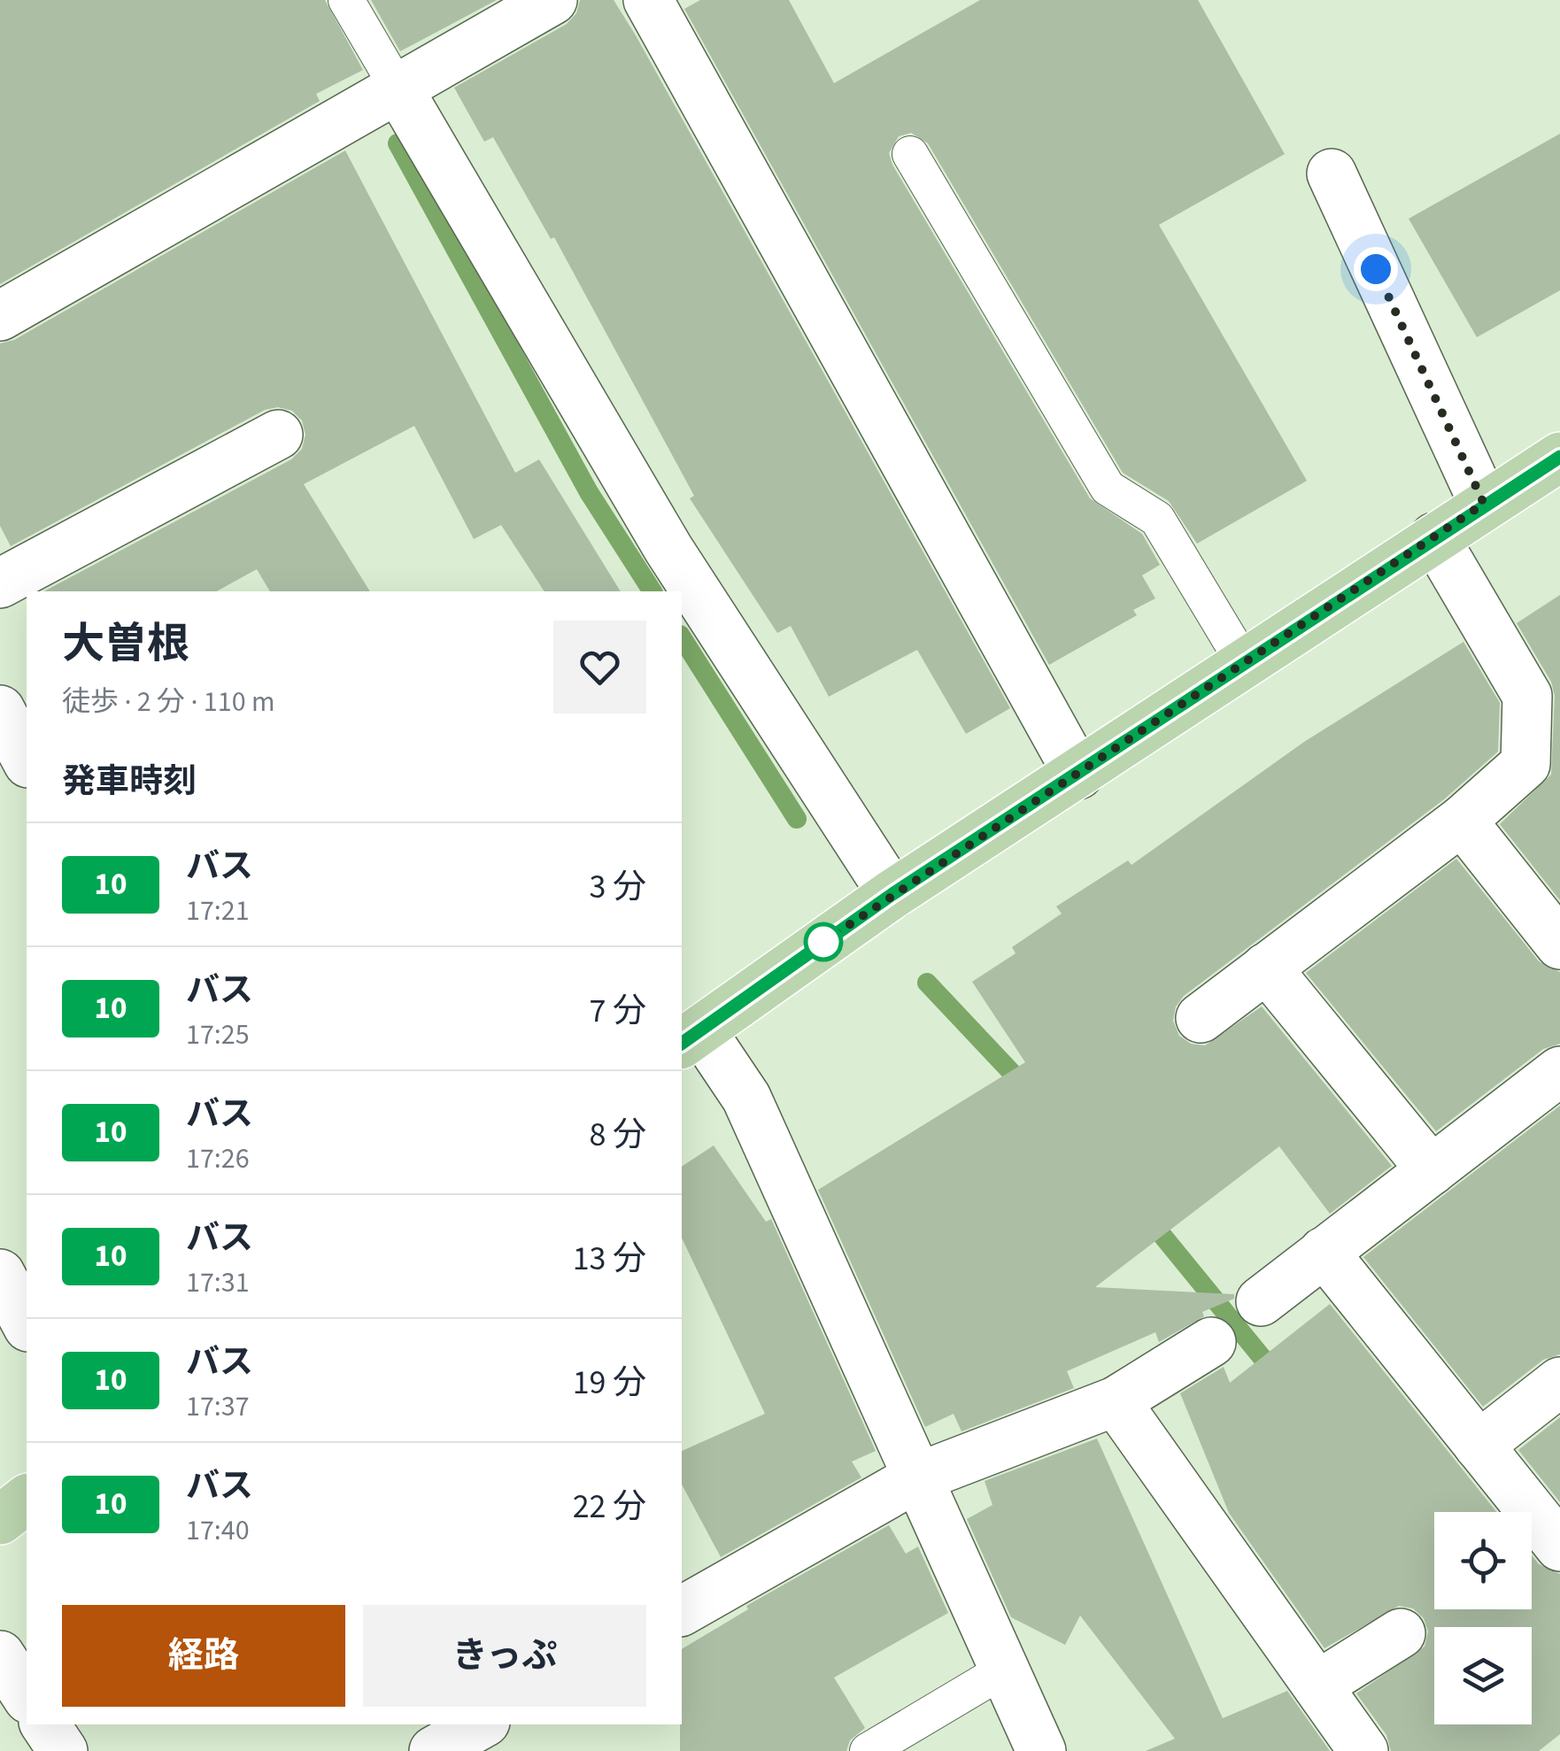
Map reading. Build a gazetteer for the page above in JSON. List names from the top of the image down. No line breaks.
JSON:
{"lines":["bus line 10"],"page":{"heading":[["大曽根","徒歩 · 2 分 · 110 m"],"発車時刻"],"list":[{"mark":"10","name":"バス","note":"17:21","value":"3 分"},{"mark":"10","name":"バス","note":"17:25","value":"7 分"},{"mark":"10","name":"バス","note":"17:26","value":"8 分"},{"mark":"10","name":"バス","note":"17:31","value":"13 分"},{"mark":"10","name":"バス","note":"17:37","value":"19 分"},{"mark":"10","name":"バス","note":"17:40","value":"22 分"}],"buttons":["経路","きっぷ"]}}
